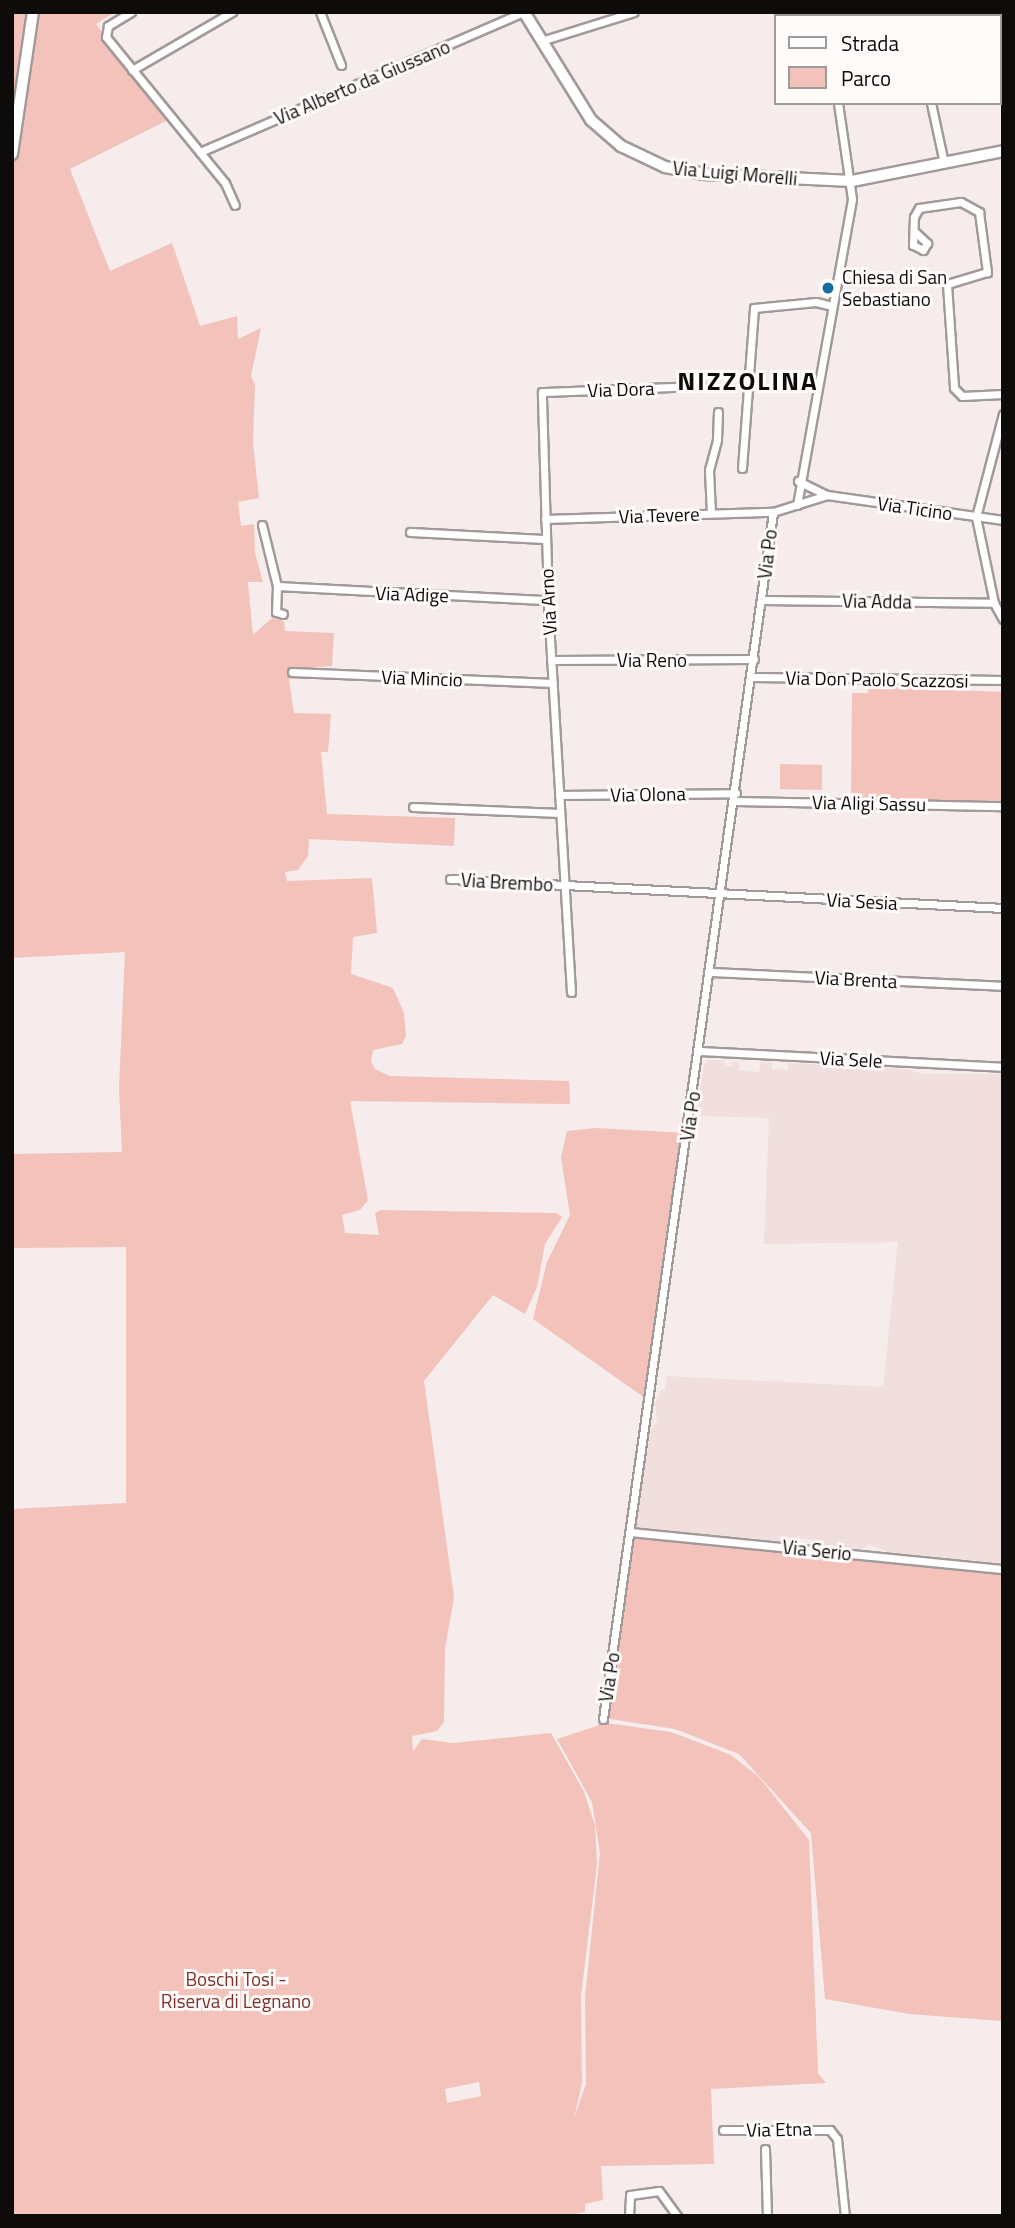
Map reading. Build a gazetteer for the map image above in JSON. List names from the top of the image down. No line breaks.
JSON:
{"streets":{"main road":["Via Luigi Morelli"],"street":["Via Alberto da Giussano","Via Dora","Via Ticino","Via Tevere","Via Po","Via Adige","Via Adda","Via Arno","Via Reno","Via Mincio","Via Don Paolo Scazzosi","Via Olona","Via Aligi Sassu","Via Brembo","Via Sesia","Via Brenta","Via Sele","Via Serio","Via Etna"]},"crossings":[["Via Alberto da Giussano","Via Luigi Morelli"],["Via Dora","Via Arno"],["Via Ticino","Via Tevere"],["Via Tevere","Via Po"],["Via Tevere","Via Arno"],["Via Po","Via Adda"],["Via Po","Via Reno"],["Via Po","Via Don Paolo Scazzosi"],["Via Po","Via Olona"],["Via Po","Via Aligi Sassu"],["Via Po","Via Brembo"],["Via Po","Via Sesia"],["Via Po","Via Brenta"],["Via Po","Via Sele"],["Via Po","Via Serio"],["Via Adige","Via Arno"],["Via Arno","Via Reno"],["Via Arno","Via Mincio"],["Via Arno","Via Olona"],["Via Arno","Via Brembo"],["Via Olona","Via Aligi Sassu"],["Via Brembo","Via Sesia"]],"districts":["NIZZOLINA"],"parks":["Boschi Tosi - Riserva di Legnano"],"places":["Chiesa di San Sebastiano"],"legend":["Strada","Parco"]}
